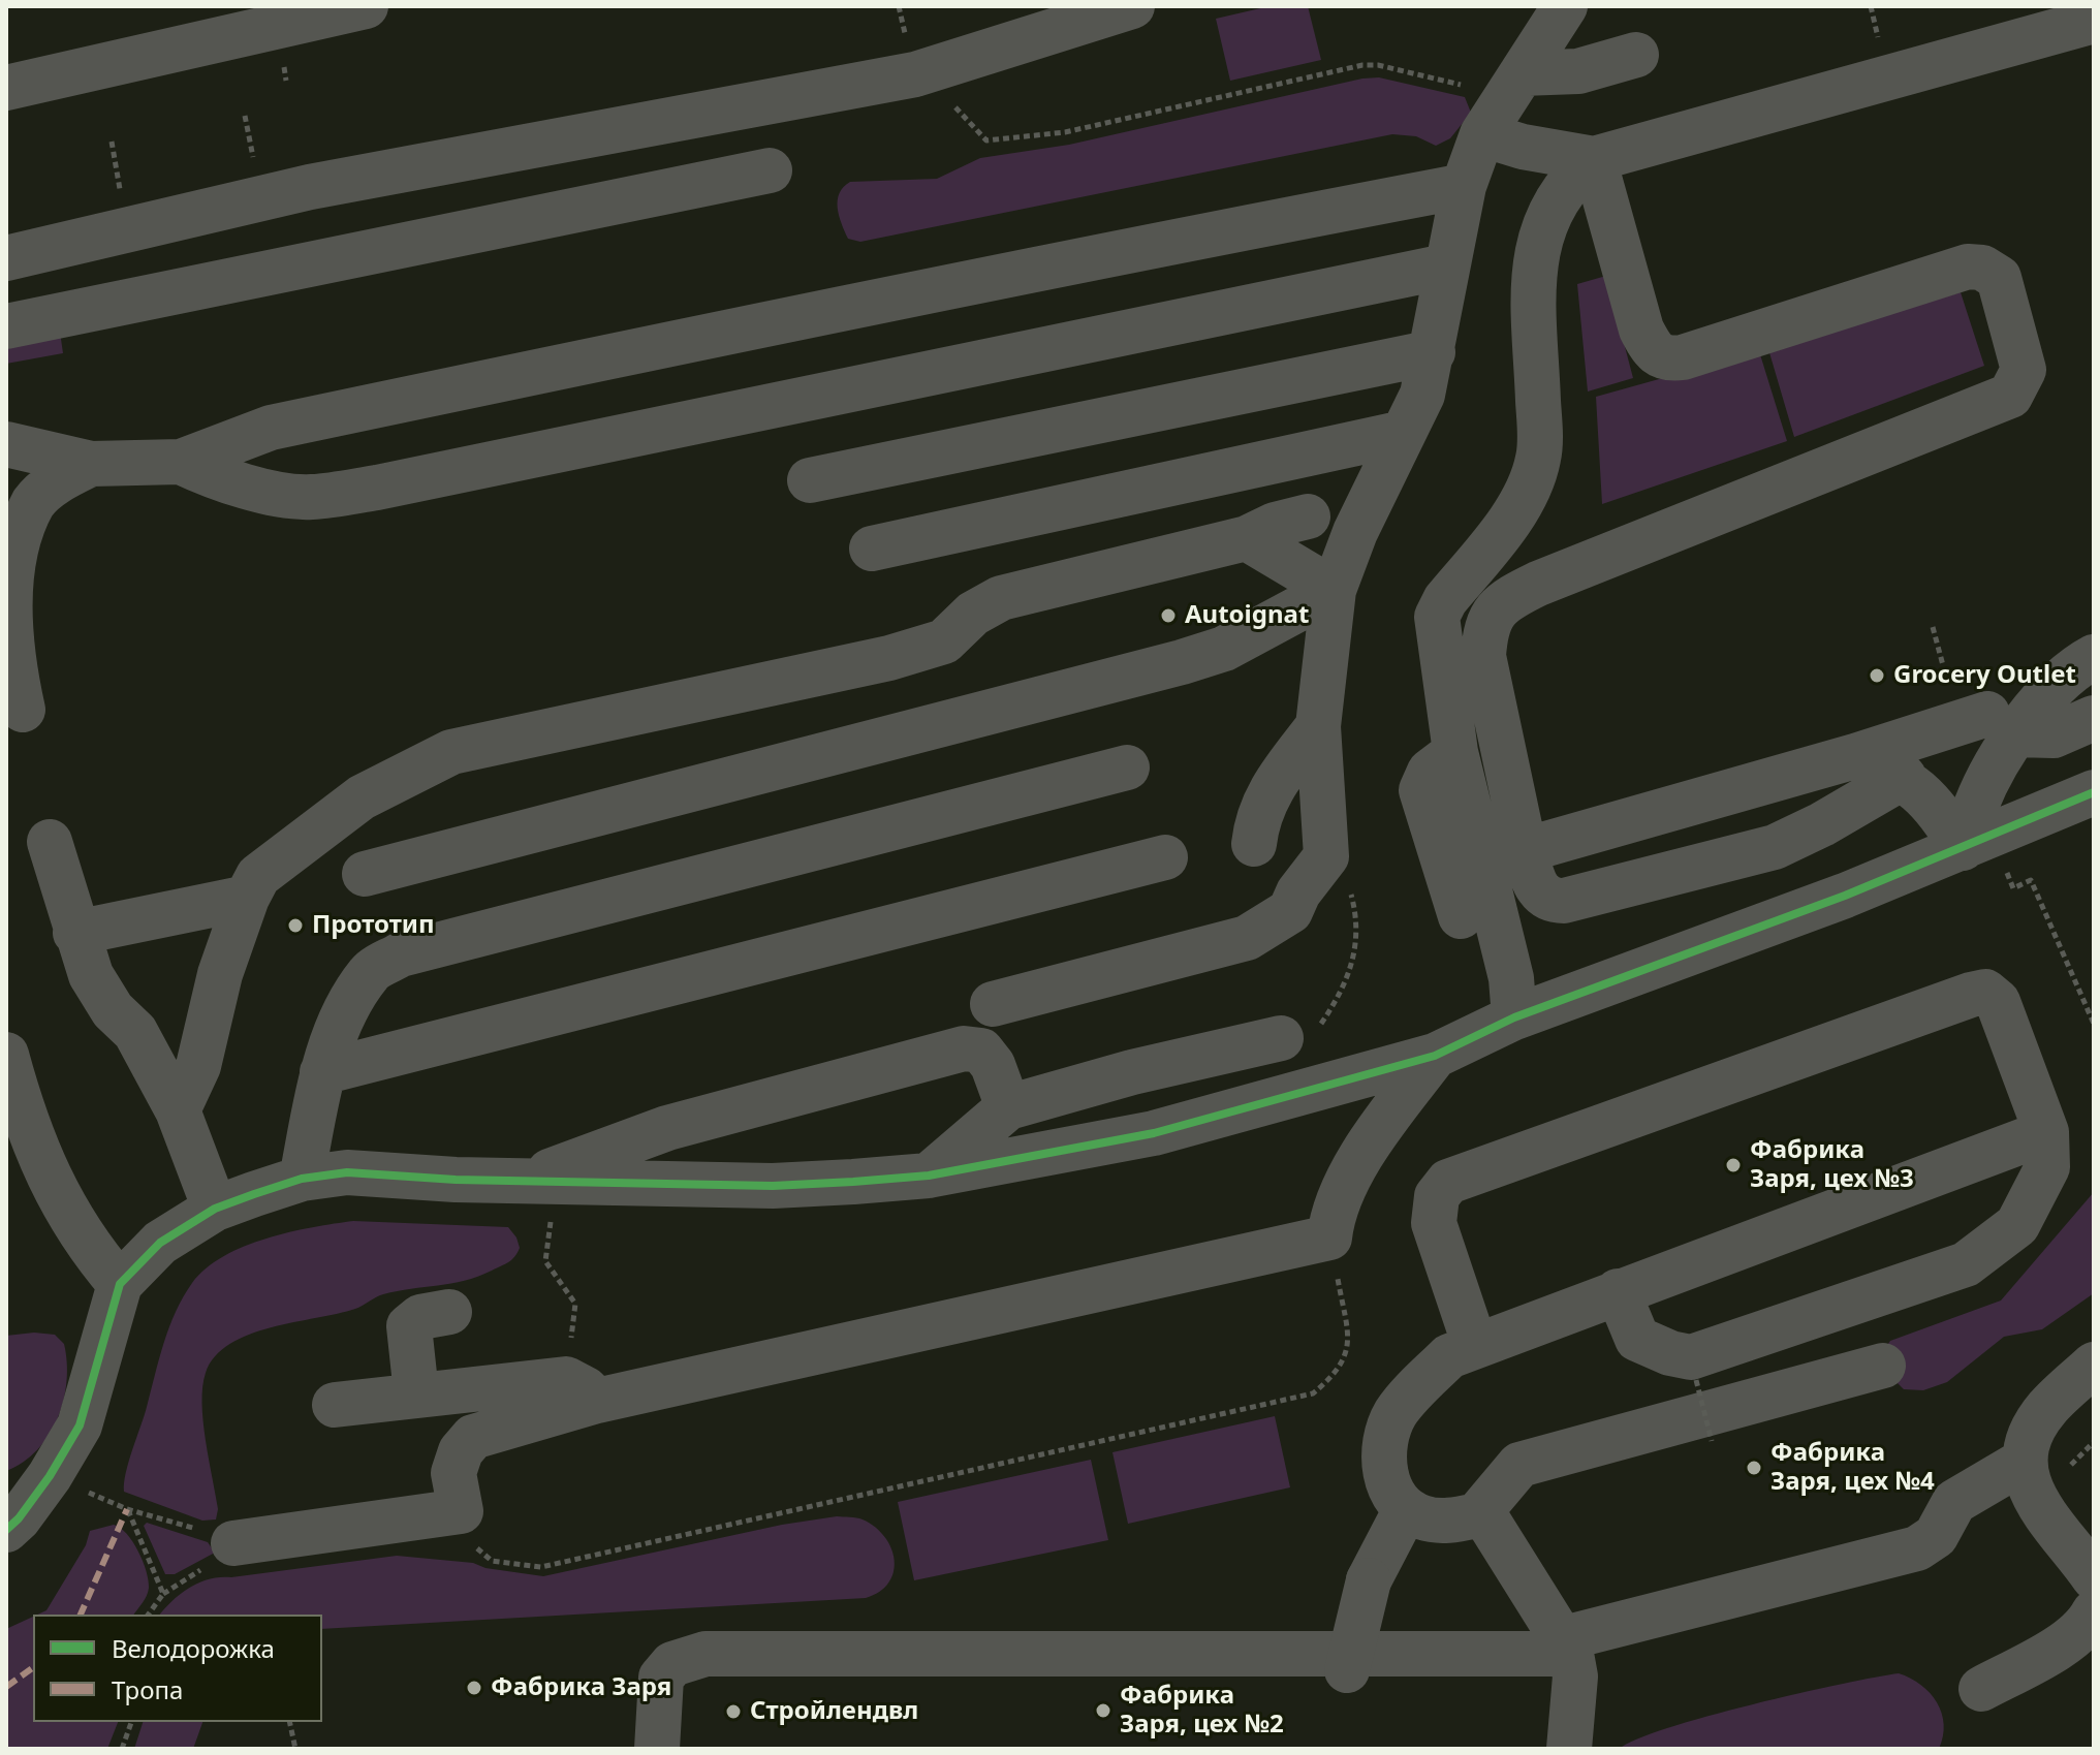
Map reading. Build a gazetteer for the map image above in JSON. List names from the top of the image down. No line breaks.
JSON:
{"places":["Autoignat","Grocery Outlet","Прототип","Фабрика Заря, цех №3","Фабрика Заря, цех №4","Фабрика Заря","Фабрика Заря, цех №2","Стройлендвл"],"legend":["Велодорожка","Тропа"]}
